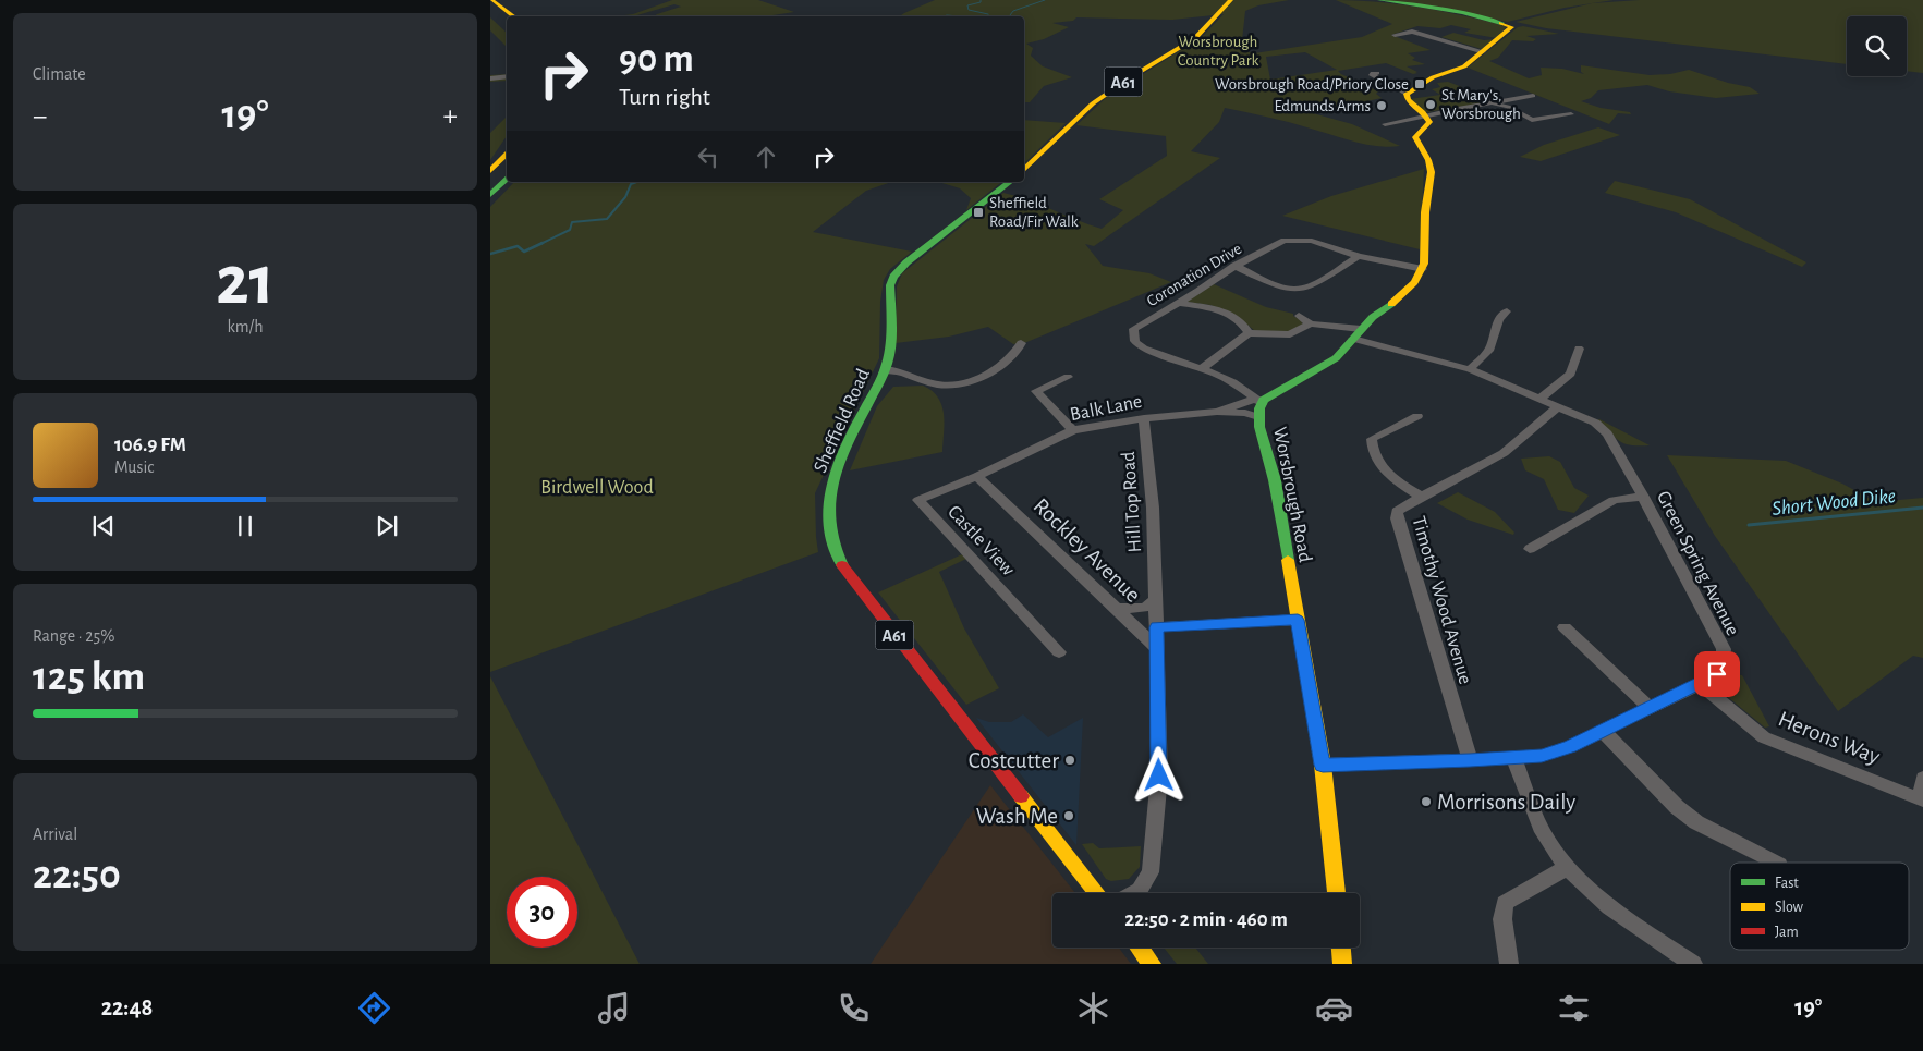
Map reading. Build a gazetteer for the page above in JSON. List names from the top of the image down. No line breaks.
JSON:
{"streets":{"main road":["A61","Sheffield Road","Worsbrough Road"],"street":["Coronation Drive","Balk Lane","Hill Top Road","Castle View","Rockley Avenue","Green Spring Avenue","Timothy Wood Avenue","Herons Way"]},"crossings":[["Coronation Drive","Balk Lane"],["Coronation Drive","Worsbrough Road"],["Balk Lane","Worsbrough Road"],["Balk Lane","Hill Top Road"],["Balk Lane","Castle View"],["Balk Lane","Rockley Avenue"],["Worsbrough Road","Green Spring Avenue"],["Hill Top Road","Rockley Avenue"],["Castle View","Rockley Avenue"],["Green Spring Avenue","Timothy Wood Avenue"],["Green Spring Avenue","Herons Way"]],"water":["Short Wood Dike"],"parks":["Worsbrough Country Park","Birdwell Wood"],"places":{"transit":["Worsbrough Road/Priory Close","Sheffield Road/Fir Walk"],"other":["St Mary's, Worsbrough","Edmunds Arms","Costcutter","Morrisons Daily","Wash Me"]},"legend":["Fast","Slow","Jam"],"page":{"tile":["Climate",["21","km/h"],["Range · 25%","125 km"],["Arrival","22:50"]],"turn":["90 m","Turn right"],"heat":["−","19°","+"],"song":["106.9 FM","Music"],"limit":"30","trip":"22:50 · 2 min · 460 m","tabs":["22:48","19°"]}}
